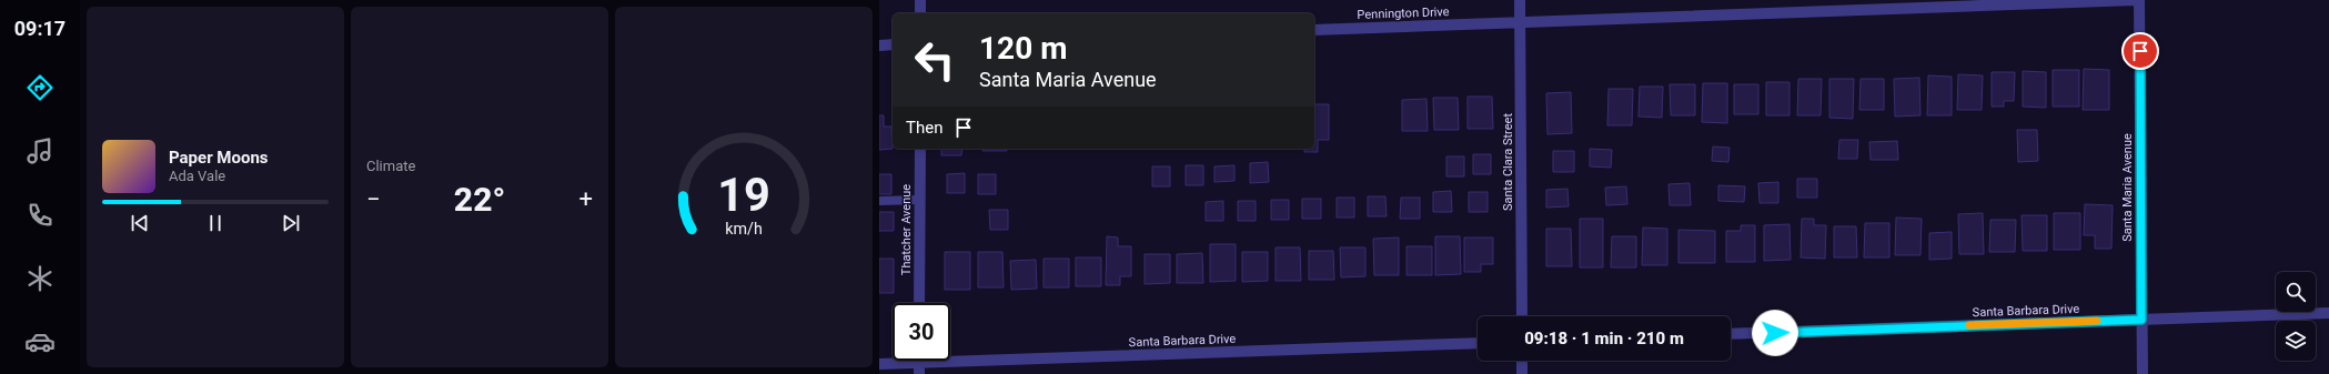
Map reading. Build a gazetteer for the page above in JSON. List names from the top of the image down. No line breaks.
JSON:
{"streets":{"street":["Pennington Drive","Santa Clara Street","Santa Maria Avenue","Thatcher Avenue","Santa Barbara Drive"]},"crossings":[["Pennington Drive","Santa Clara Street"],["Santa Maria Avenue","Santa Barbara Drive"]],"page":{"tabs":"09:17","tile":"Climate","turn":["120 m","Santa Maria Avenue"],"then":"Then","song":["Paper Moons","Ada Vale"],"heat":["−","22°","+"],"limit":"30","trip":"09:18 · 1 min · 210 m","gauge":["19","km/h"]}}
